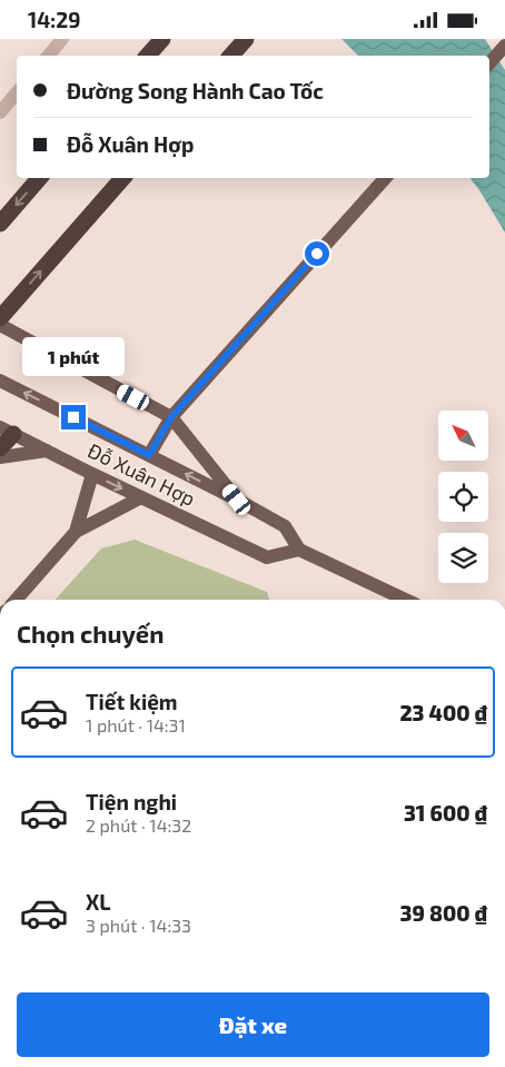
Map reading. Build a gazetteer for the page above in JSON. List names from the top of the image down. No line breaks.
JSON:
{"streets":{"main road":["Đỗ Xuân Hợp"]},"north":"top left","page":{"status":"14:29","banner":["Đường Song Hành Cao Tốc","Đỗ Xuân Hợp"],"bubble":"1 phút","heading":"Chọn chuyến","list":[{"name":"Tiết kiệm","note":"1 phút · 14:31","value":"23 400 ₫"},{"name":"Tiện nghi","note":"2 phút · 14:32","value":"31 600 ₫"},{"name":"XL","note":"3 phút · 14:33","value":"39 800 ₫"}],"buttons":"Đặt xe"}}
